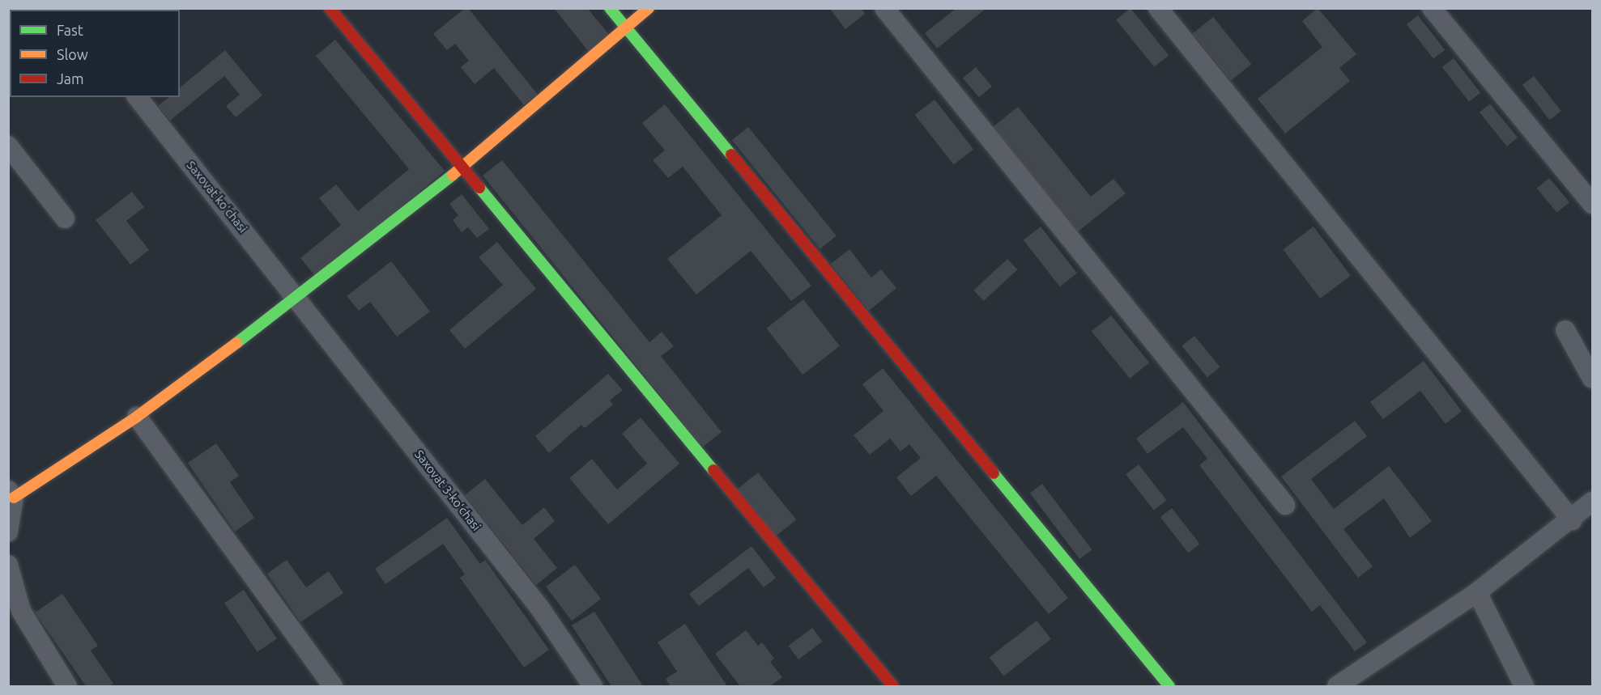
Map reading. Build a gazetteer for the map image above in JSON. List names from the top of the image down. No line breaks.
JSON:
{"streets":{"street":["Saxovat koʻchasi","Saxovat 3-koʻchasi"]},"crossings":[["Saxovat koʻchasi","Saxovat 3-koʻchasi"]],"legend":["Fast","Slow","Jam"]}
